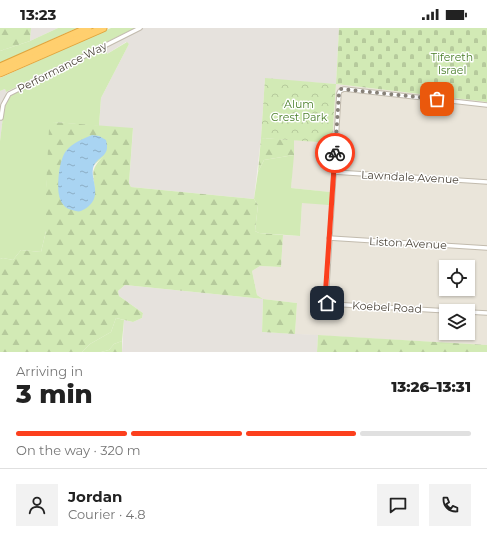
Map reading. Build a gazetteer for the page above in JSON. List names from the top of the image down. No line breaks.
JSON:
{"streets":{"street":["Performance Way","Lawndale Avenue","Liston Avenue","Koebel Road"]},"crossings":[["Liston Avenue","Koebel Road"]],"parks":["Tifereth Israel","Alum Crest Park"],"page":{"status":"13:23","heading":["3 min","Arriving in","13:26–13:31"],"panel":["Jordan","Courier · 4.8"],"bar":"On the way · 320 m"}}
